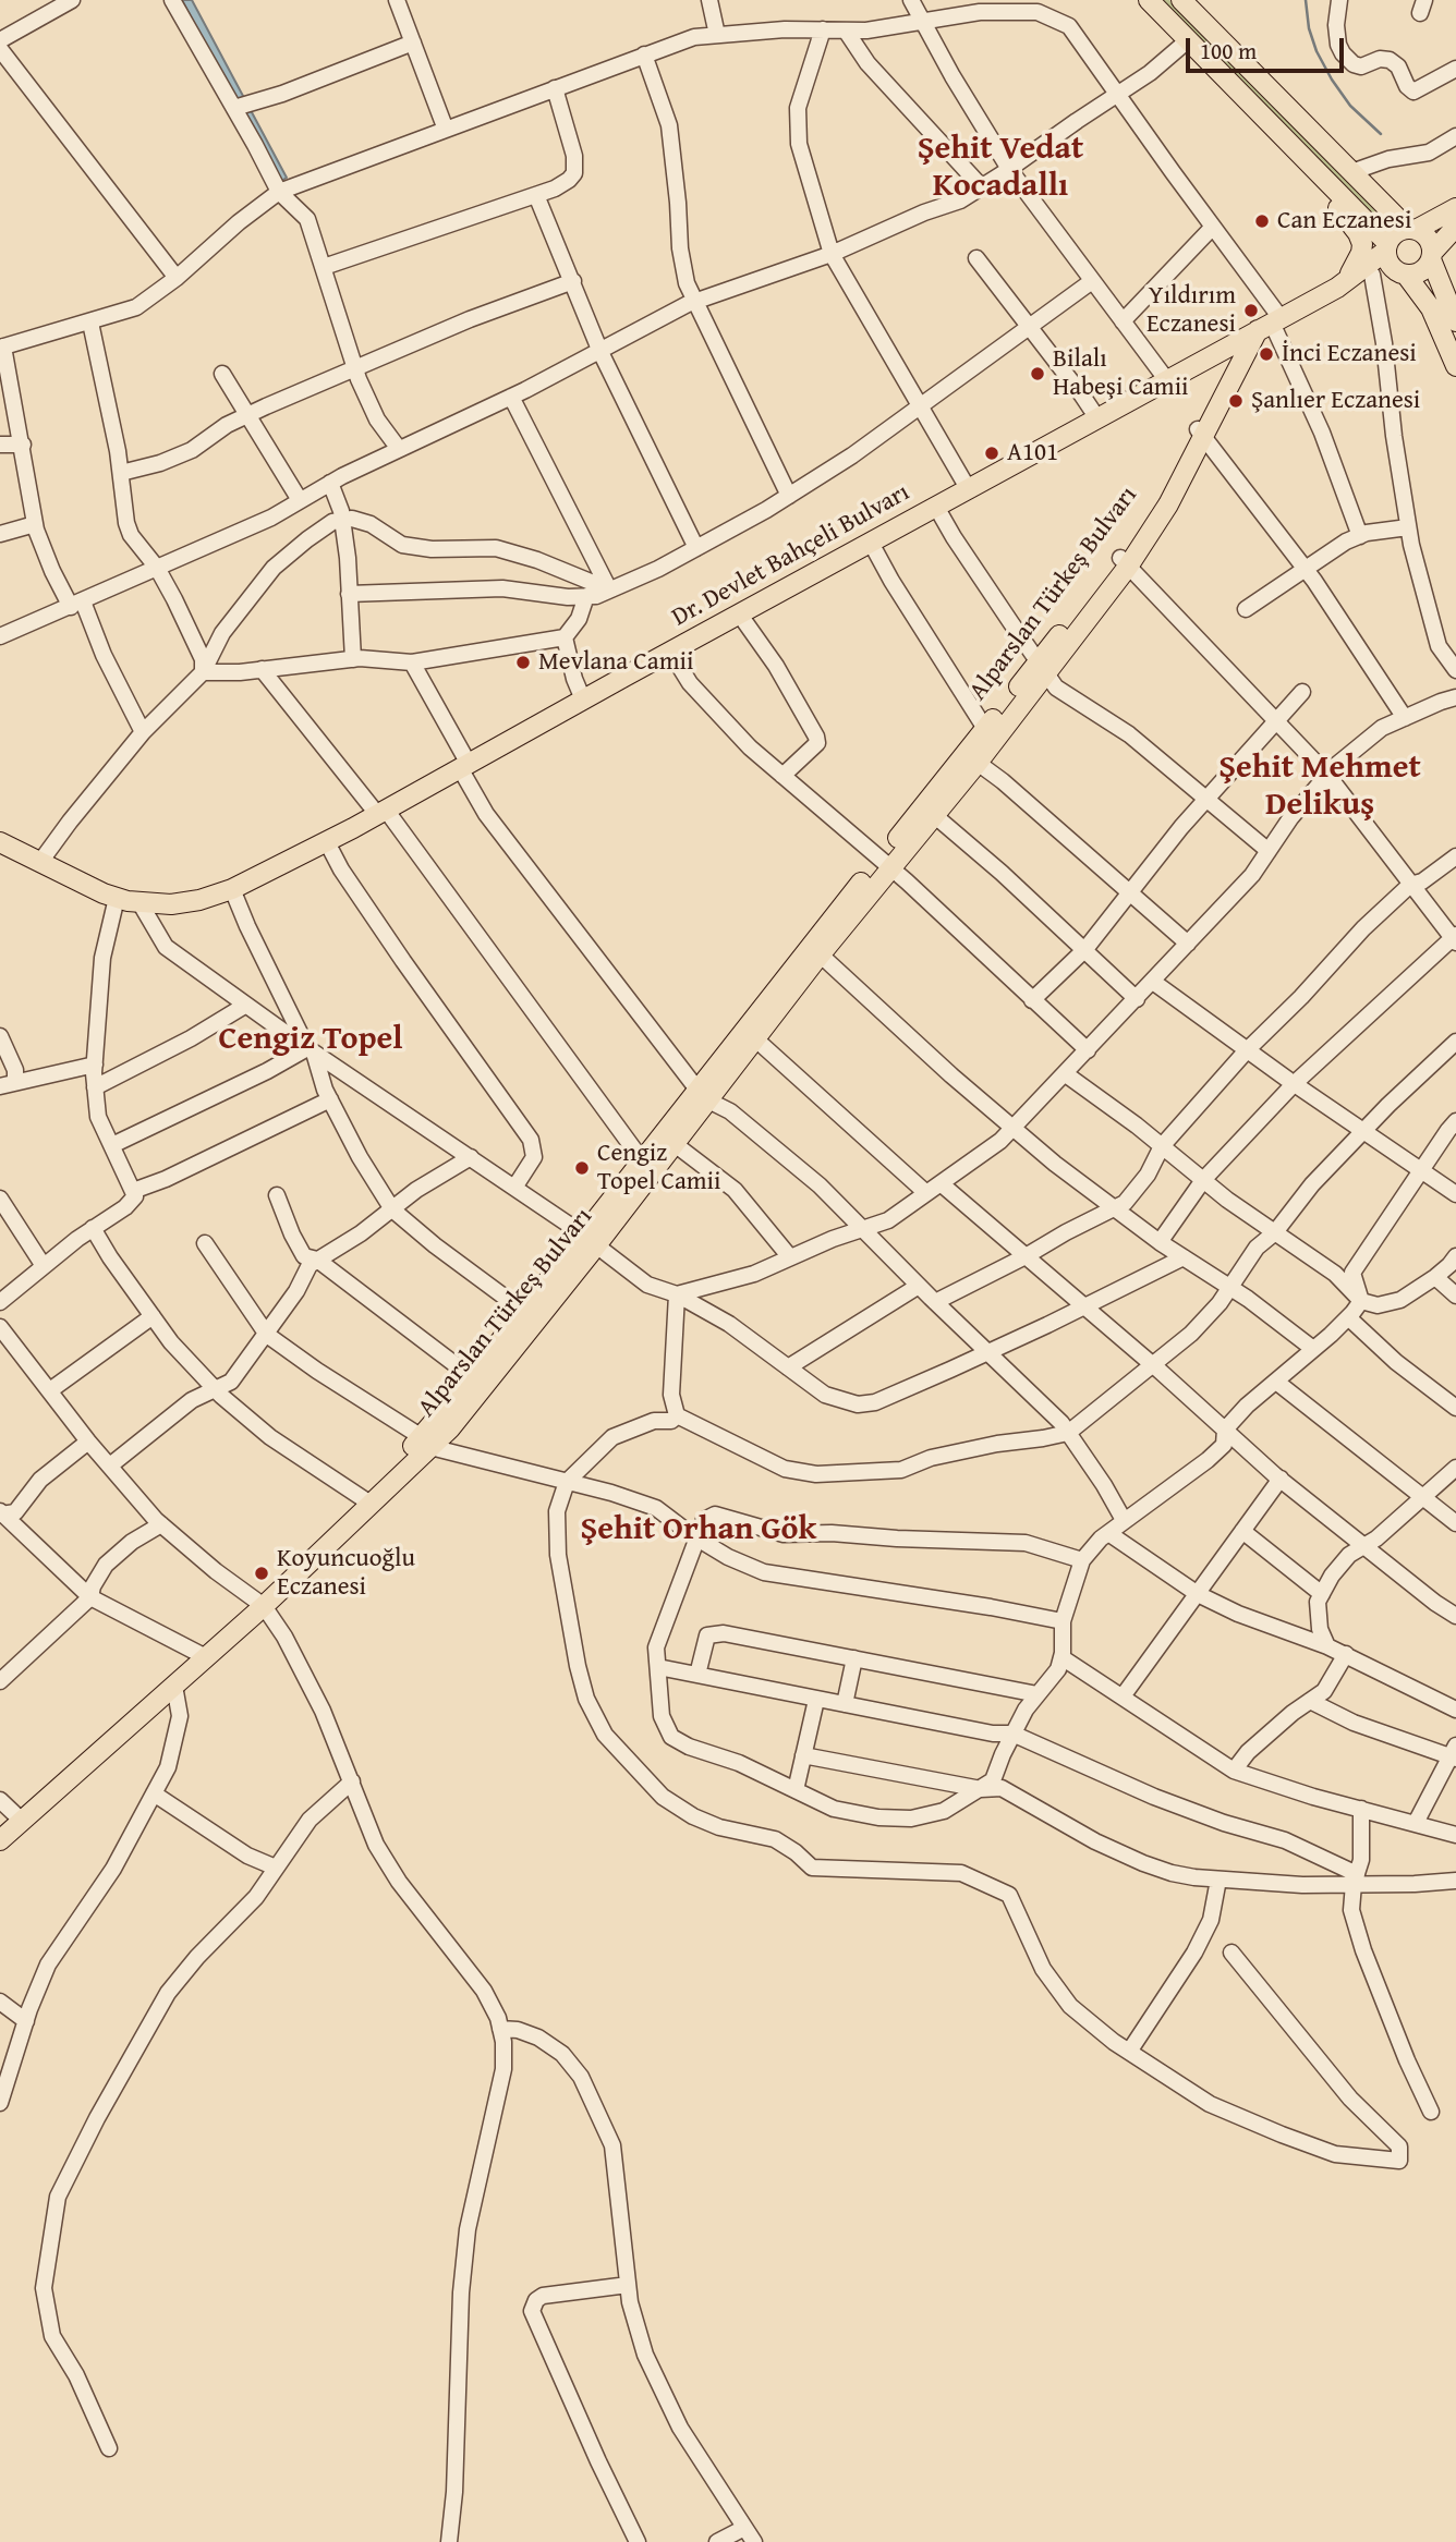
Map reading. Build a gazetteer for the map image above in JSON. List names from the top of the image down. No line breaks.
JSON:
{"streets":{"main road":["Dr. Devlet Bahçeli Bulvarı","Alparslan Türkeş Bulvarı"]},"crossings":[["Dr. Devlet Bahçeli Bulvarı","Alparslan Türkeş Bulvarı"]],"districts":["Şehit Vedat Kocadallı","Şehit Mehmet Delikuş","Cengiz Topel","Şehit Orhan Gök"],"places":["Can Eczanesi","Yıldırım Eczanesi","İnci Eczanesi","Bilalı Habeşi Camii","Şanlıer Eczanesi","A101","Mevlana Camii","Cengiz Topel Camii","Koyuncuoğlu Eczanesi"],"scale_bar":"100 m"}
